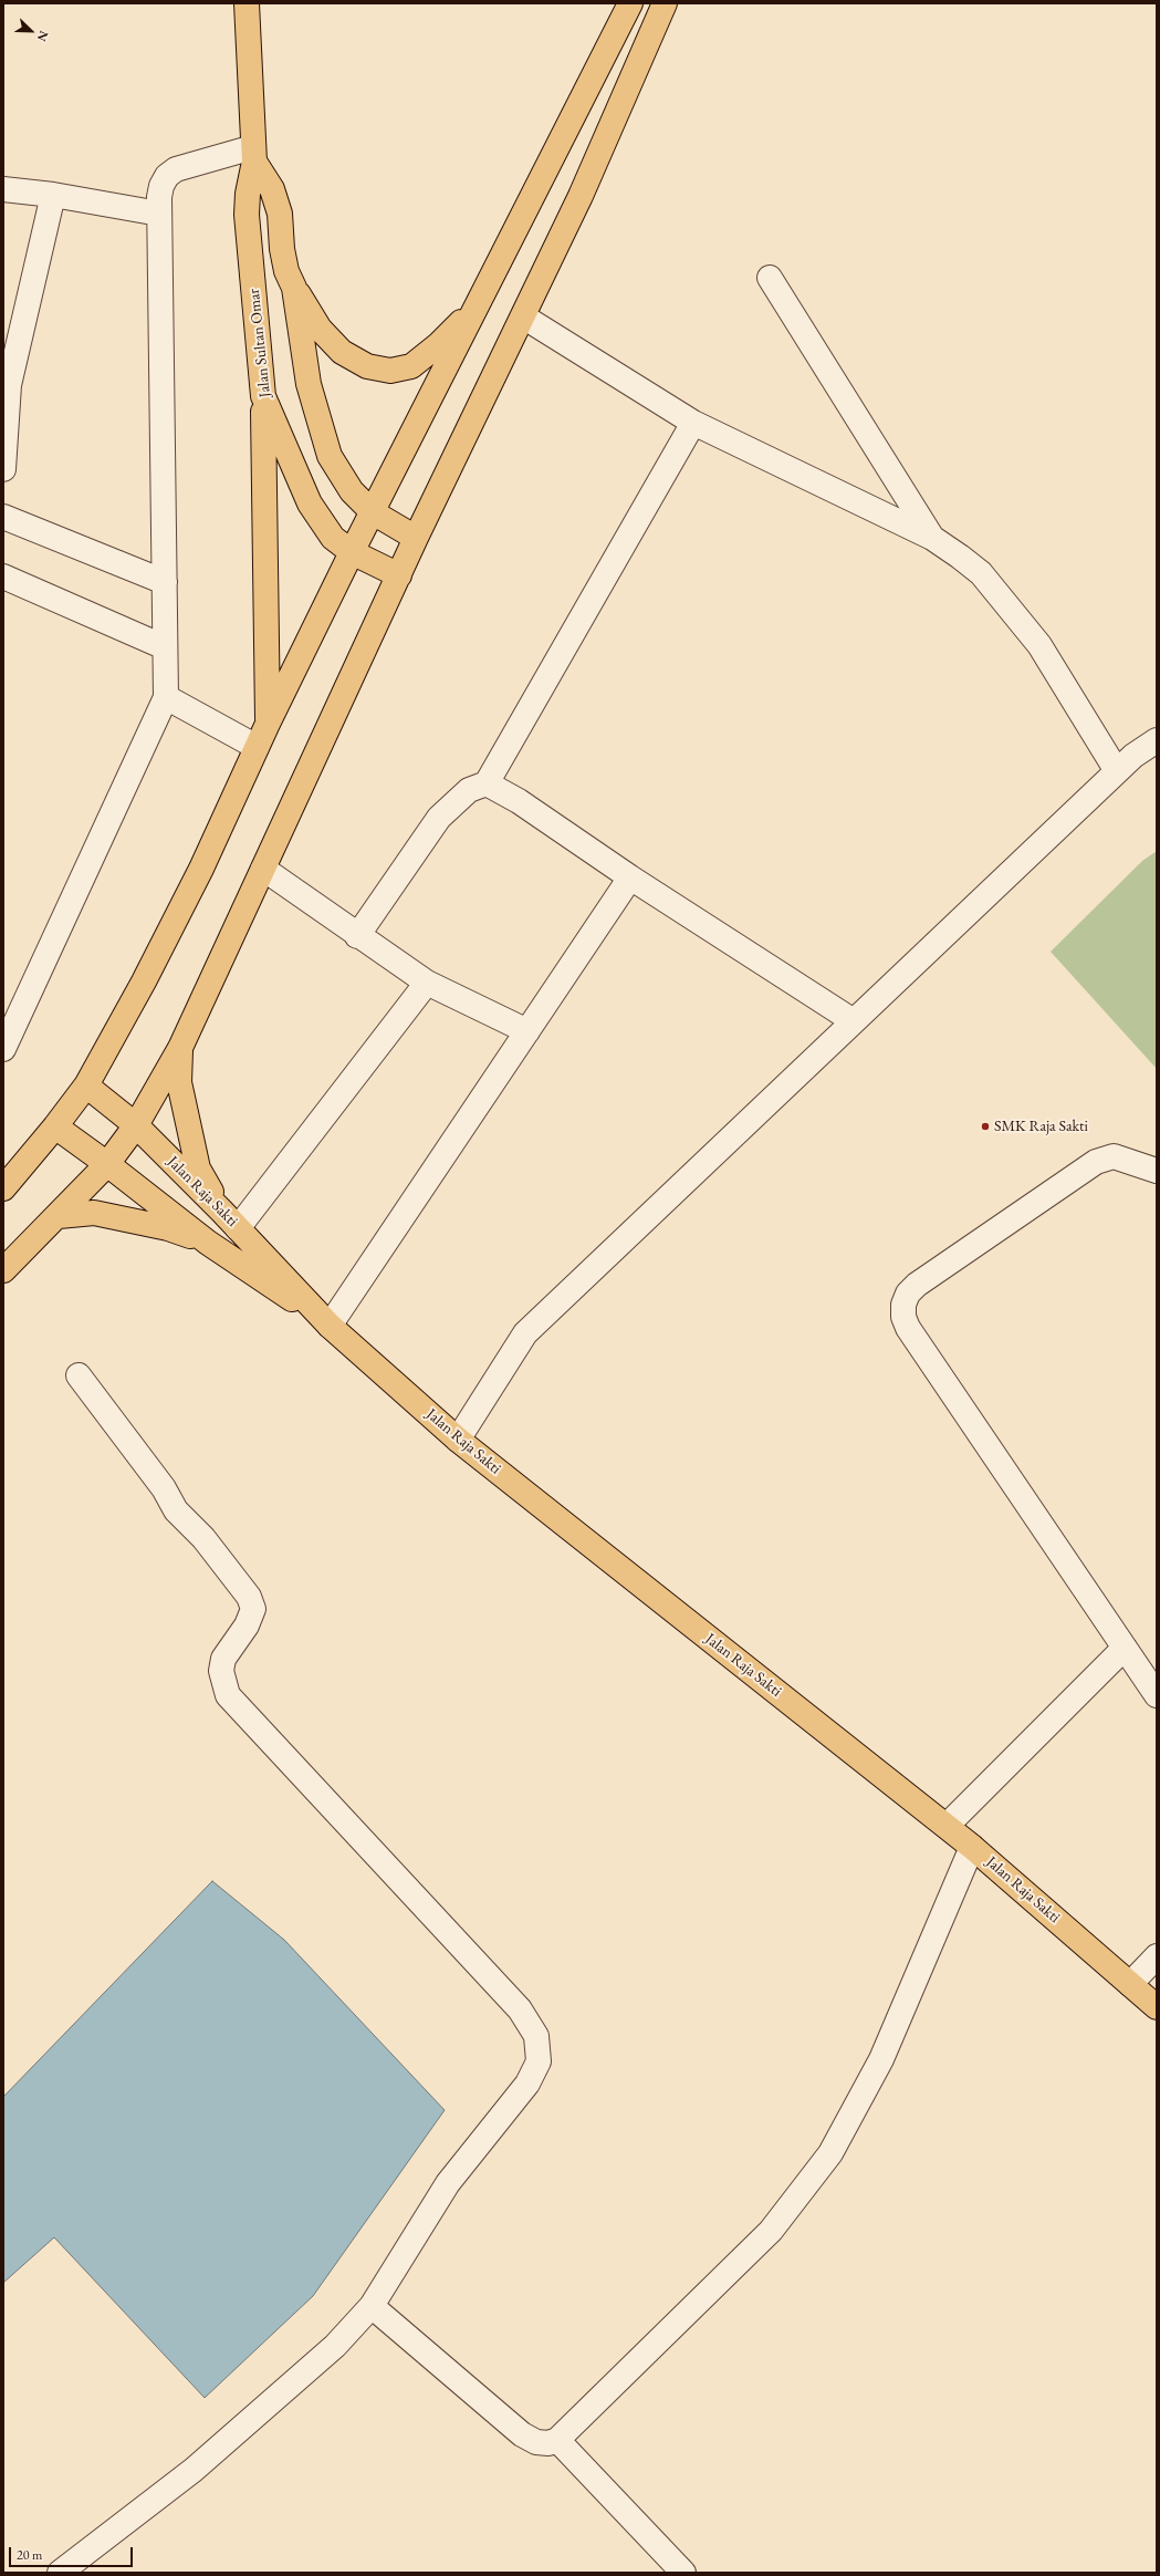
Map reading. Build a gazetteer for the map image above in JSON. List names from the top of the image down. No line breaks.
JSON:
{"streets":{"main road":["Jalan Sultan Omar","Jalan Raja Sakti"]},"places":["SMK Raja Sakti"],"scale_bar":"20 m","north":"bottom right"}
